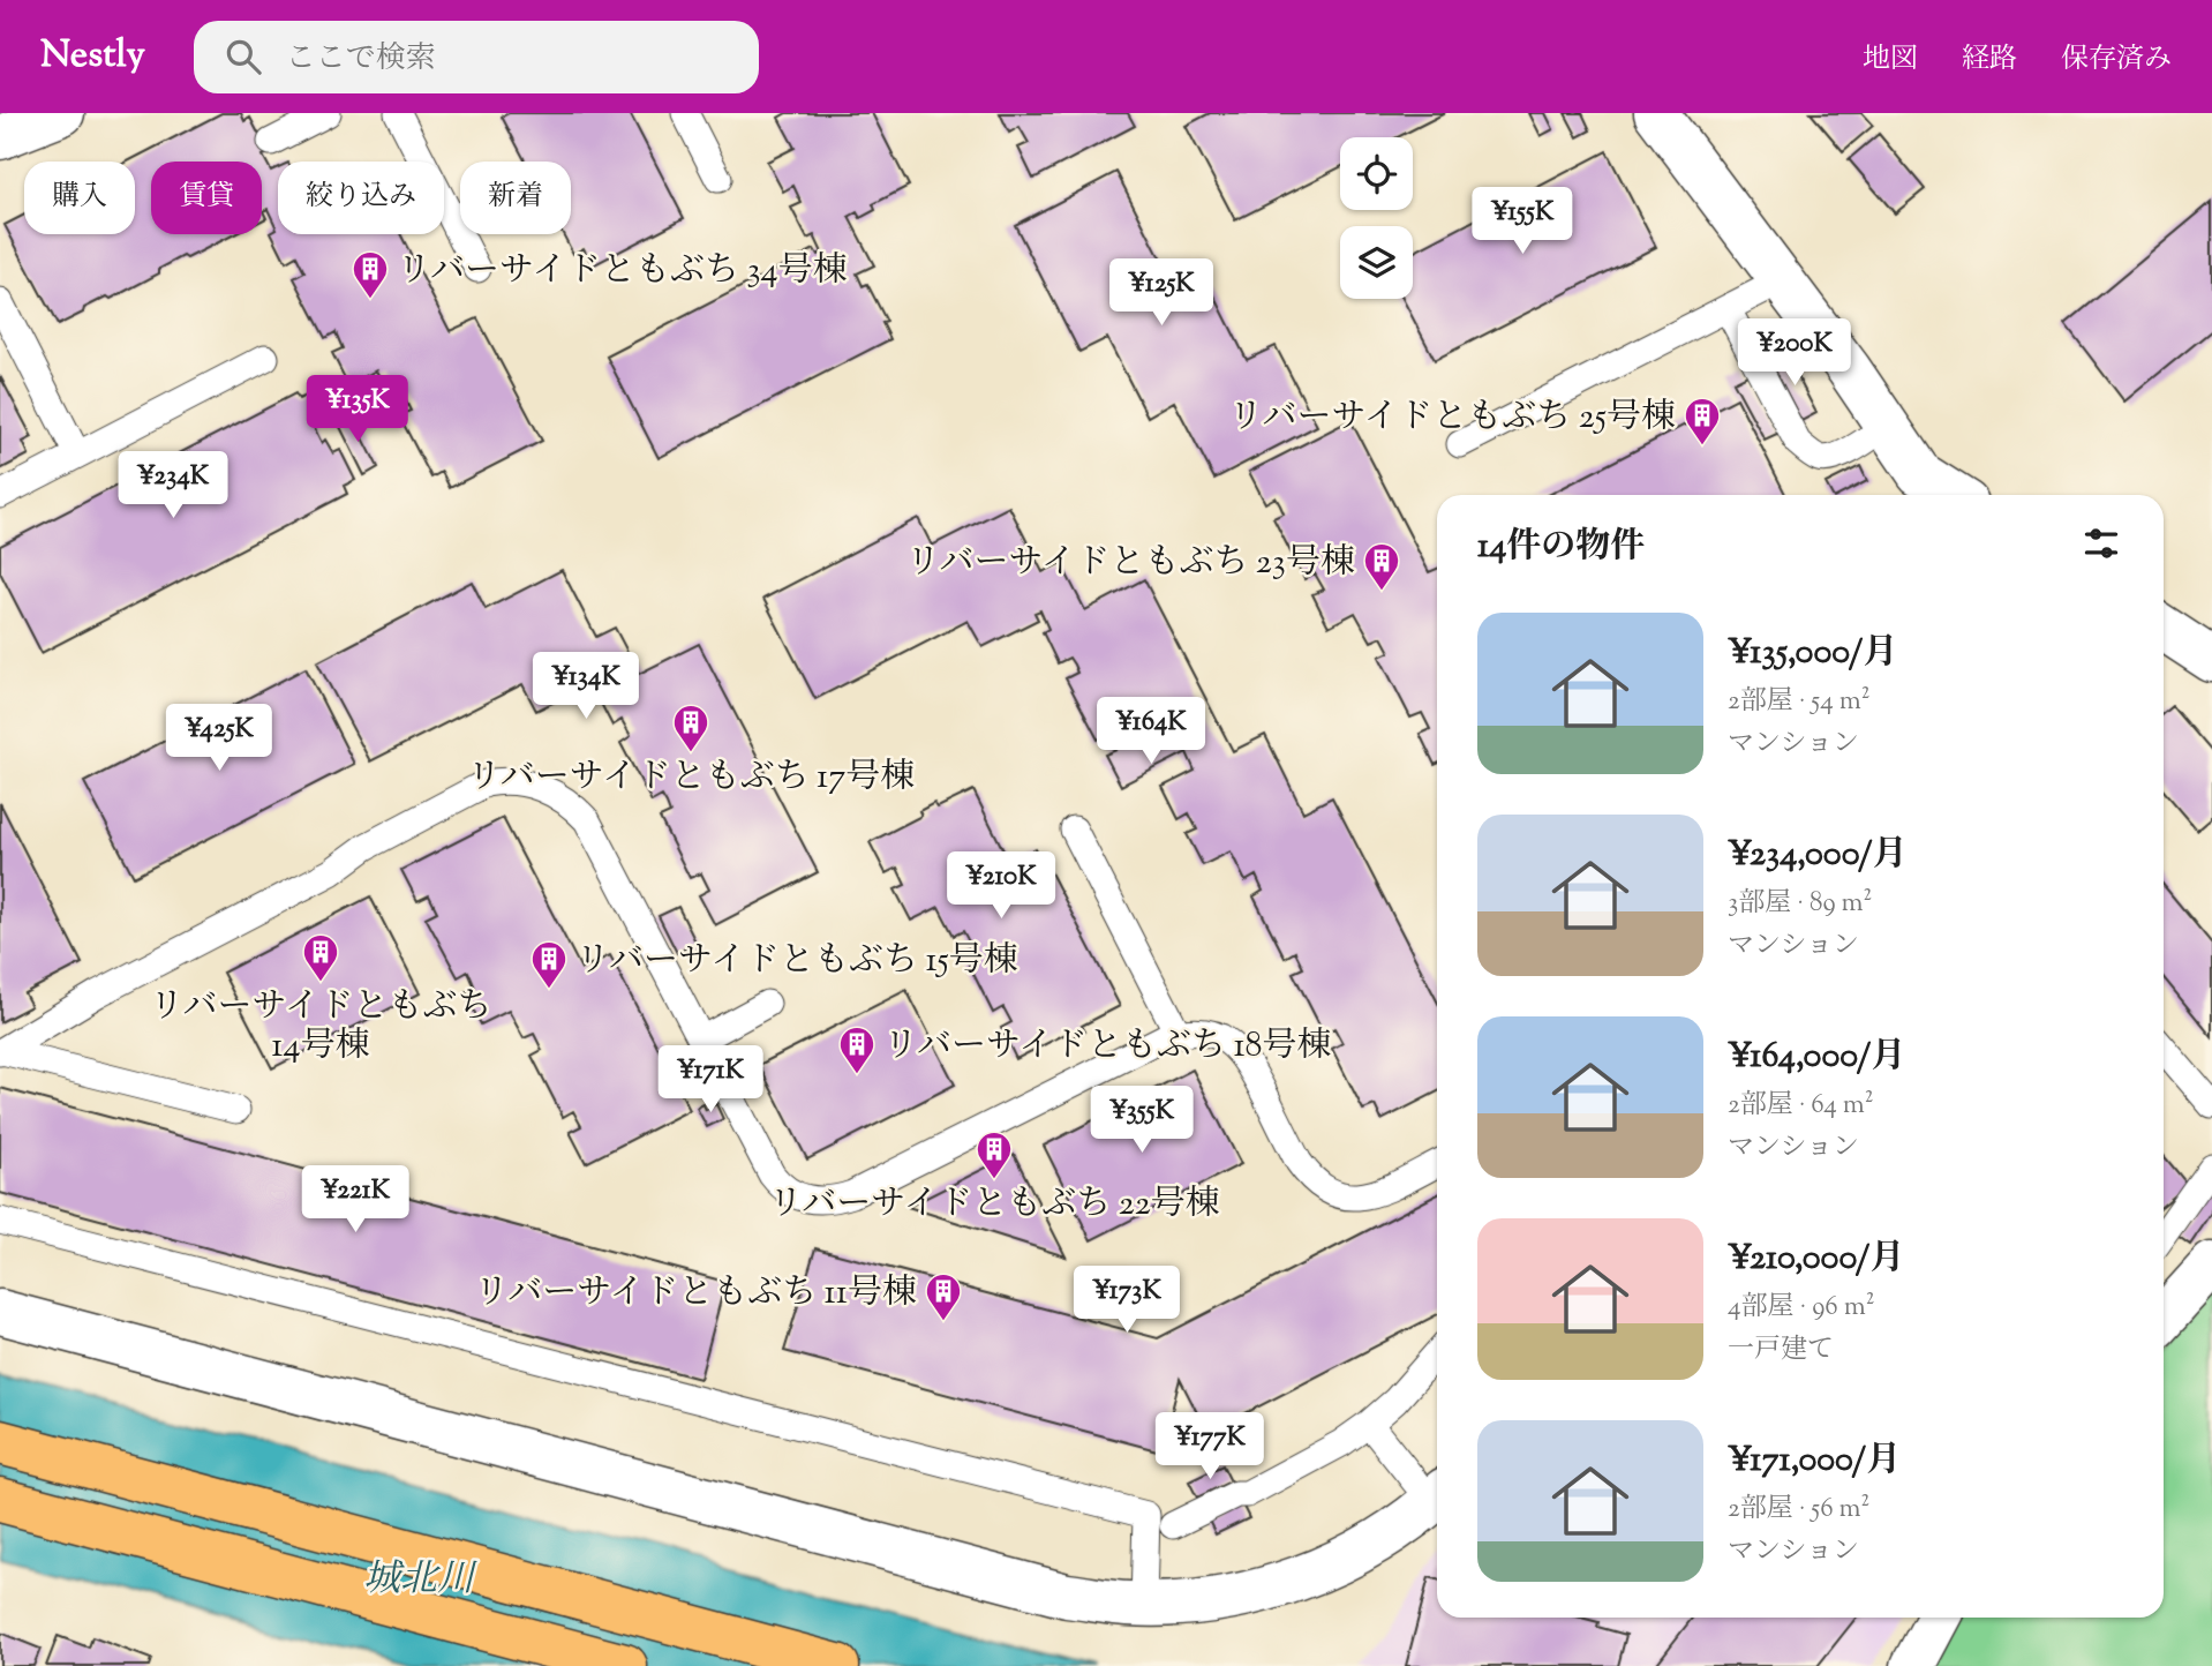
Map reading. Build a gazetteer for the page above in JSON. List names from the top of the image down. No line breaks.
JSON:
{"water":["城北川"],"places":{"building":["リバーサイドともぶち 34号棟","リバーサイドともぶち 25号棟","リバーサイドともぶち 23号棟","リバーサイドともぶち 17号棟","リバーサイドともぶち 14号棟","リバーサイドともぶち 15号棟","リバーサイドともぶち 18号棟","リバーサイドともぶち 22号棟","リバーサイドともぶち 11号棟"]},"page":{"header":"Nestly","search":"ここで検索","nav":["地図","経路","保存済み"],"chip":["購入","賃貸","絞り込み","新着"],"price":["¥155K","¥125K","¥200K","¥135K","¥234K","¥134K","¥164K","¥425K","¥210K","¥171K","¥355K","¥221K","¥173K","¥177K"],"heading":"14件の物件","list":[{"name":"¥135,000/月","note":"2部屋 · 54 m² · マンション"},{"name":"¥234,000/月","note":"3部屋 · 89 m² · マンション"},{"name":"¥164,000/月","note":"2部屋 · 64 m² · マンション"},{"name":"¥210,000/月","note":"4部屋 · 96 m² · 一戸建て"},{"name":"¥171,000/月","note":"2部屋 · 56 m² · マンション"}]}}
